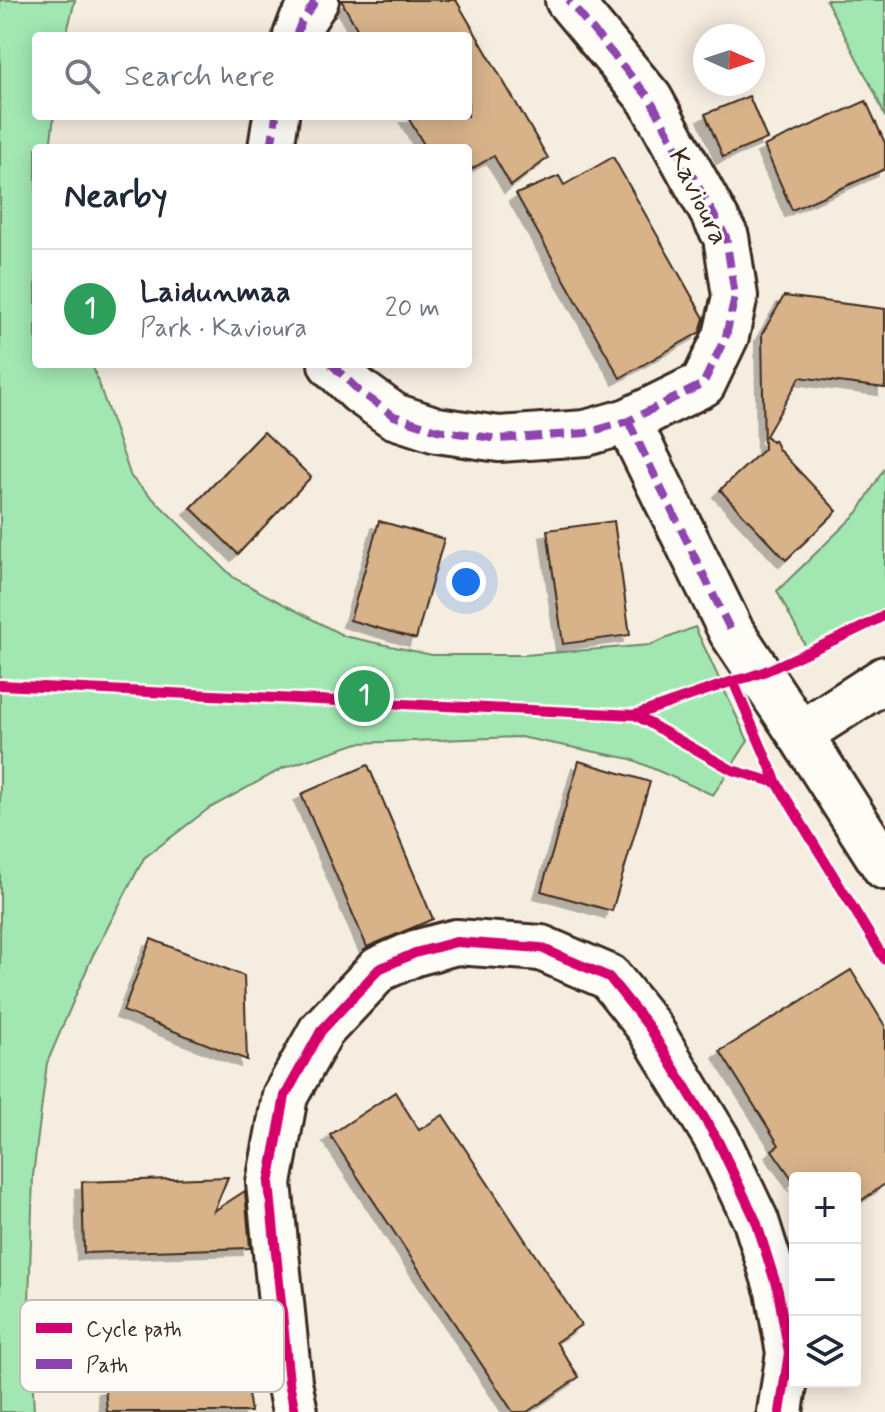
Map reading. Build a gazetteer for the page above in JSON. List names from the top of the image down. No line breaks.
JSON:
{"streets":{"street":["Kavioura"]},"legend":["Cycle path","Path"],"north":"right","page":{"search":"Search here","heading":"Nearby","list":[{"mark":"1","name":"Laidunmaa","note":"Park · Kavioura","value":"20 m"}],"pins":"1","map_buttons":["+","−"]}}
